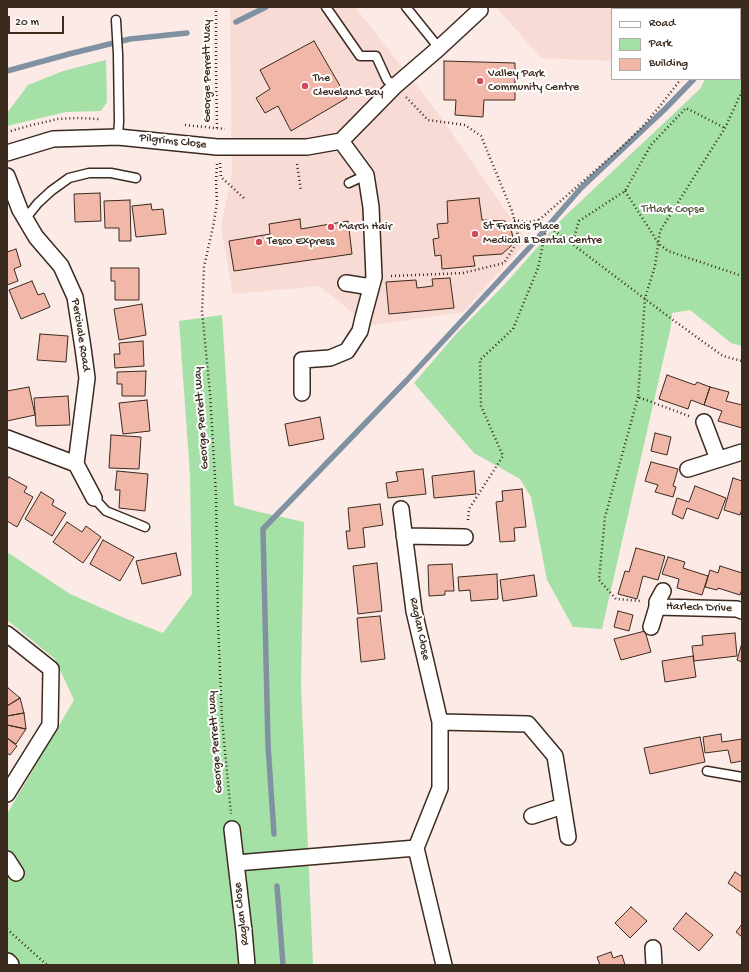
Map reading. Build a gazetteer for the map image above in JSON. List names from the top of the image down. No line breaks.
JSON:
{"streets":{"street":["Pilgrims Close","Percivale Road","Harlech Drive","Raglan Close"],"path":["George Perrett Way"]},"crossings":[["George Perrett Way","Pilgrims Close"],["George Perrett Way","Raglan Close"]],"parks":["Titlark Copse"],"places":["Valley Park Community Centre","The Cleveland Bay","March Hair","St Francis Place Medical & Dental Centre","Tesco Express"],"legend":["Road","Park","Building"],"scale_bar":"20 m"}
